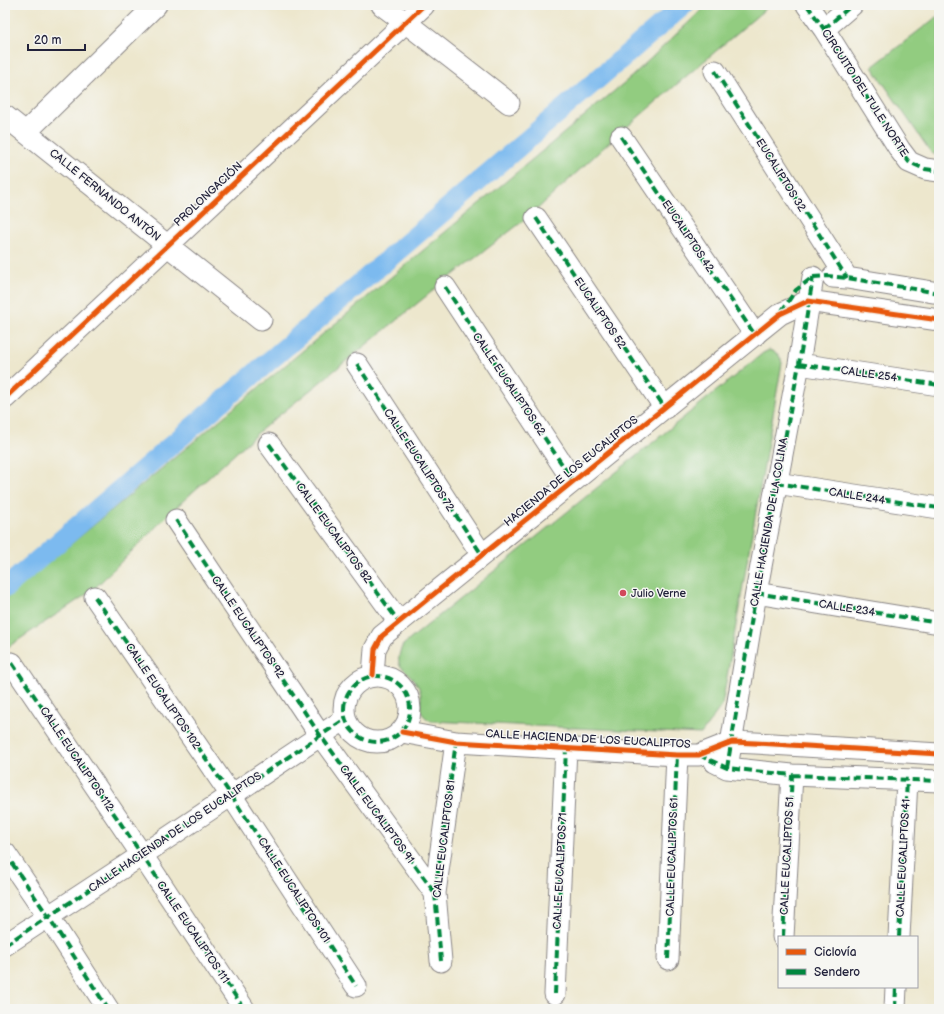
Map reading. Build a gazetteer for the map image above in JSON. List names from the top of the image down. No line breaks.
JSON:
{"streets":{"street":["CIRCUITO DEL TULE NORTE","EUCALIPTOS 32","PROLONGACIÓN","CALLE FERNANDO ANTÓN","EUCALIPTOS 42","EUCALIPTOS 52","CALLE 254","CALLE EUCALIPTOS 62","CALLE EUCALIPTOS 72","HACIENDA DE LOS EUCALIPTOS","CALLE 244","CALLE HACIENDA DE LA COLINA","CALLE EUCALIPTOS 82","CALLE 234","CALLE EUCALIPTOS 92","CALLE EUCALIPTOS 102","CALLE HACIENDA DE LOS EUCALIPTOS","CALLE EUCALIPTOS 112","CALLE EUCALIPTOS 91","CALLE EUCALIPTOS 81","CALLE EUCALIPTOS 51","CALLE EUCALIPTOS 61","CALLE EUCALIPTOS 41","CALLE EUCALIPTOS 71","CALLE EUCALIPTOS 101","CALLE EUCALIPTOS 111"]},"crossings":[["PROLONGACIÓN","CALLE FERNANDO ANTÓN"],["EUCALIPTOS 42","HACIENDA DE LOS EUCALIPTOS"],["EUCALIPTOS 52","HACIENDA DE LOS EUCALIPTOS"],["CALLE 254","CALLE HACIENDA DE LA COLINA"],["CALLE EUCALIPTOS 62","HACIENDA DE LOS EUCALIPTOS"],["CALLE EUCALIPTOS 72","HACIENDA DE LOS EUCALIPTOS"],["HACIENDA DE LOS EUCALIPTOS","CALLE HACIENDA DE LA COLINA"],["HACIENDA DE LOS EUCALIPTOS","CALLE EUCALIPTOS 82"],["HACIENDA DE LOS EUCALIPTOS","CALLE HACIENDA DE LOS EUCALIPTOS"],["CALLE 244","CALLE HACIENDA DE LA COLINA"],["CALLE HACIENDA DE LA COLINA","CALLE 234"],["CALLE HACIENDA DE LA COLINA","CALLE HACIENDA DE LOS EUCALIPTOS"],["CALLE EUCALIPTOS 92","CALLE HACIENDA DE LOS EUCALIPTOS"],["CALLE EUCALIPTOS 92","CALLE EUCALIPTOS 91"],["CALLE EUCALIPTOS 102","CALLE HACIENDA DE LOS EUCALIPTOS"],["CALLE EUCALIPTOS 102","CALLE EUCALIPTOS 101"],["CALLE HACIENDA DE LOS EUCALIPTOS","CALLE EUCALIPTOS 112"],["CALLE HACIENDA DE LOS EUCALIPTOS","CALLE EUCALIPTOS 91"],["CALLE HACIENDA DE LOS EUCALIPTOS","CALLE EUCALIPTOS 81"],["CALLE HACIENDA DE LOS EUCALIPTOS","CALLE EUCALIPTOS 51"],["CALLE HACIENDA DE LOS EUCALIPTOS","CALLE EUCALIPTOS 61"],["CALLE HACIENDA DE LOS EUCALIPTOS","CALLE EUCALIPTOS 41"],["CALLE HACIENDA DE LOS EUCALIPTOS","CALLE EUCALIPTOS 71"],["CALLE HACIENDA DE LOS EUCALIPTOS","CALLE EUCALIPTOS 101"],["CALLE HACIENDA DE LOS EUCALIPTOS","CALLE EUCALIPTOS 111"],["CALLE EUCALIPTOS 112","CALLE EUCALIPTOS 111"],["CALLE EUCALIPTOS 91","CALLE EUCALIPTOS 81"]],"places":["Julio Verne"],"legend":["Ciclovía","Sendero"],"scale_bar":"20 m"}
